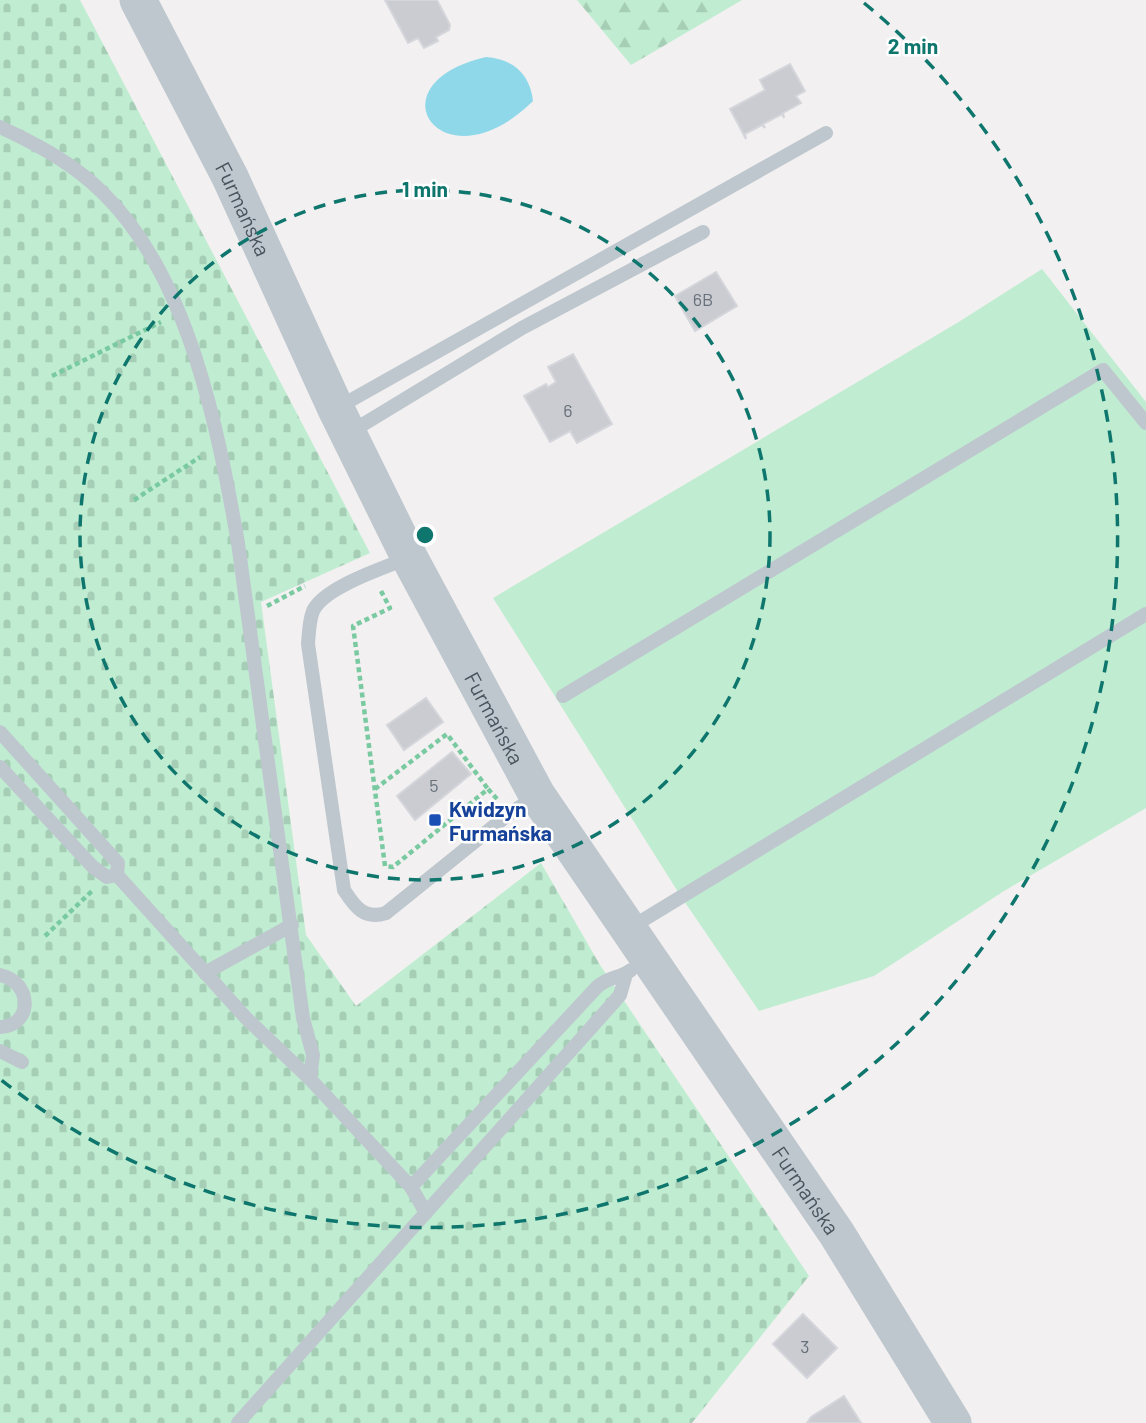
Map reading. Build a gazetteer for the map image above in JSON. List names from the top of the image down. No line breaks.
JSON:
{"streets":{"street":["Furmańska"]},"places":{"transit":["Kwidzyn Furmańska"]},"house_numbers":["6B","6","5","3"],"rings":["2 min","1 min"]}
